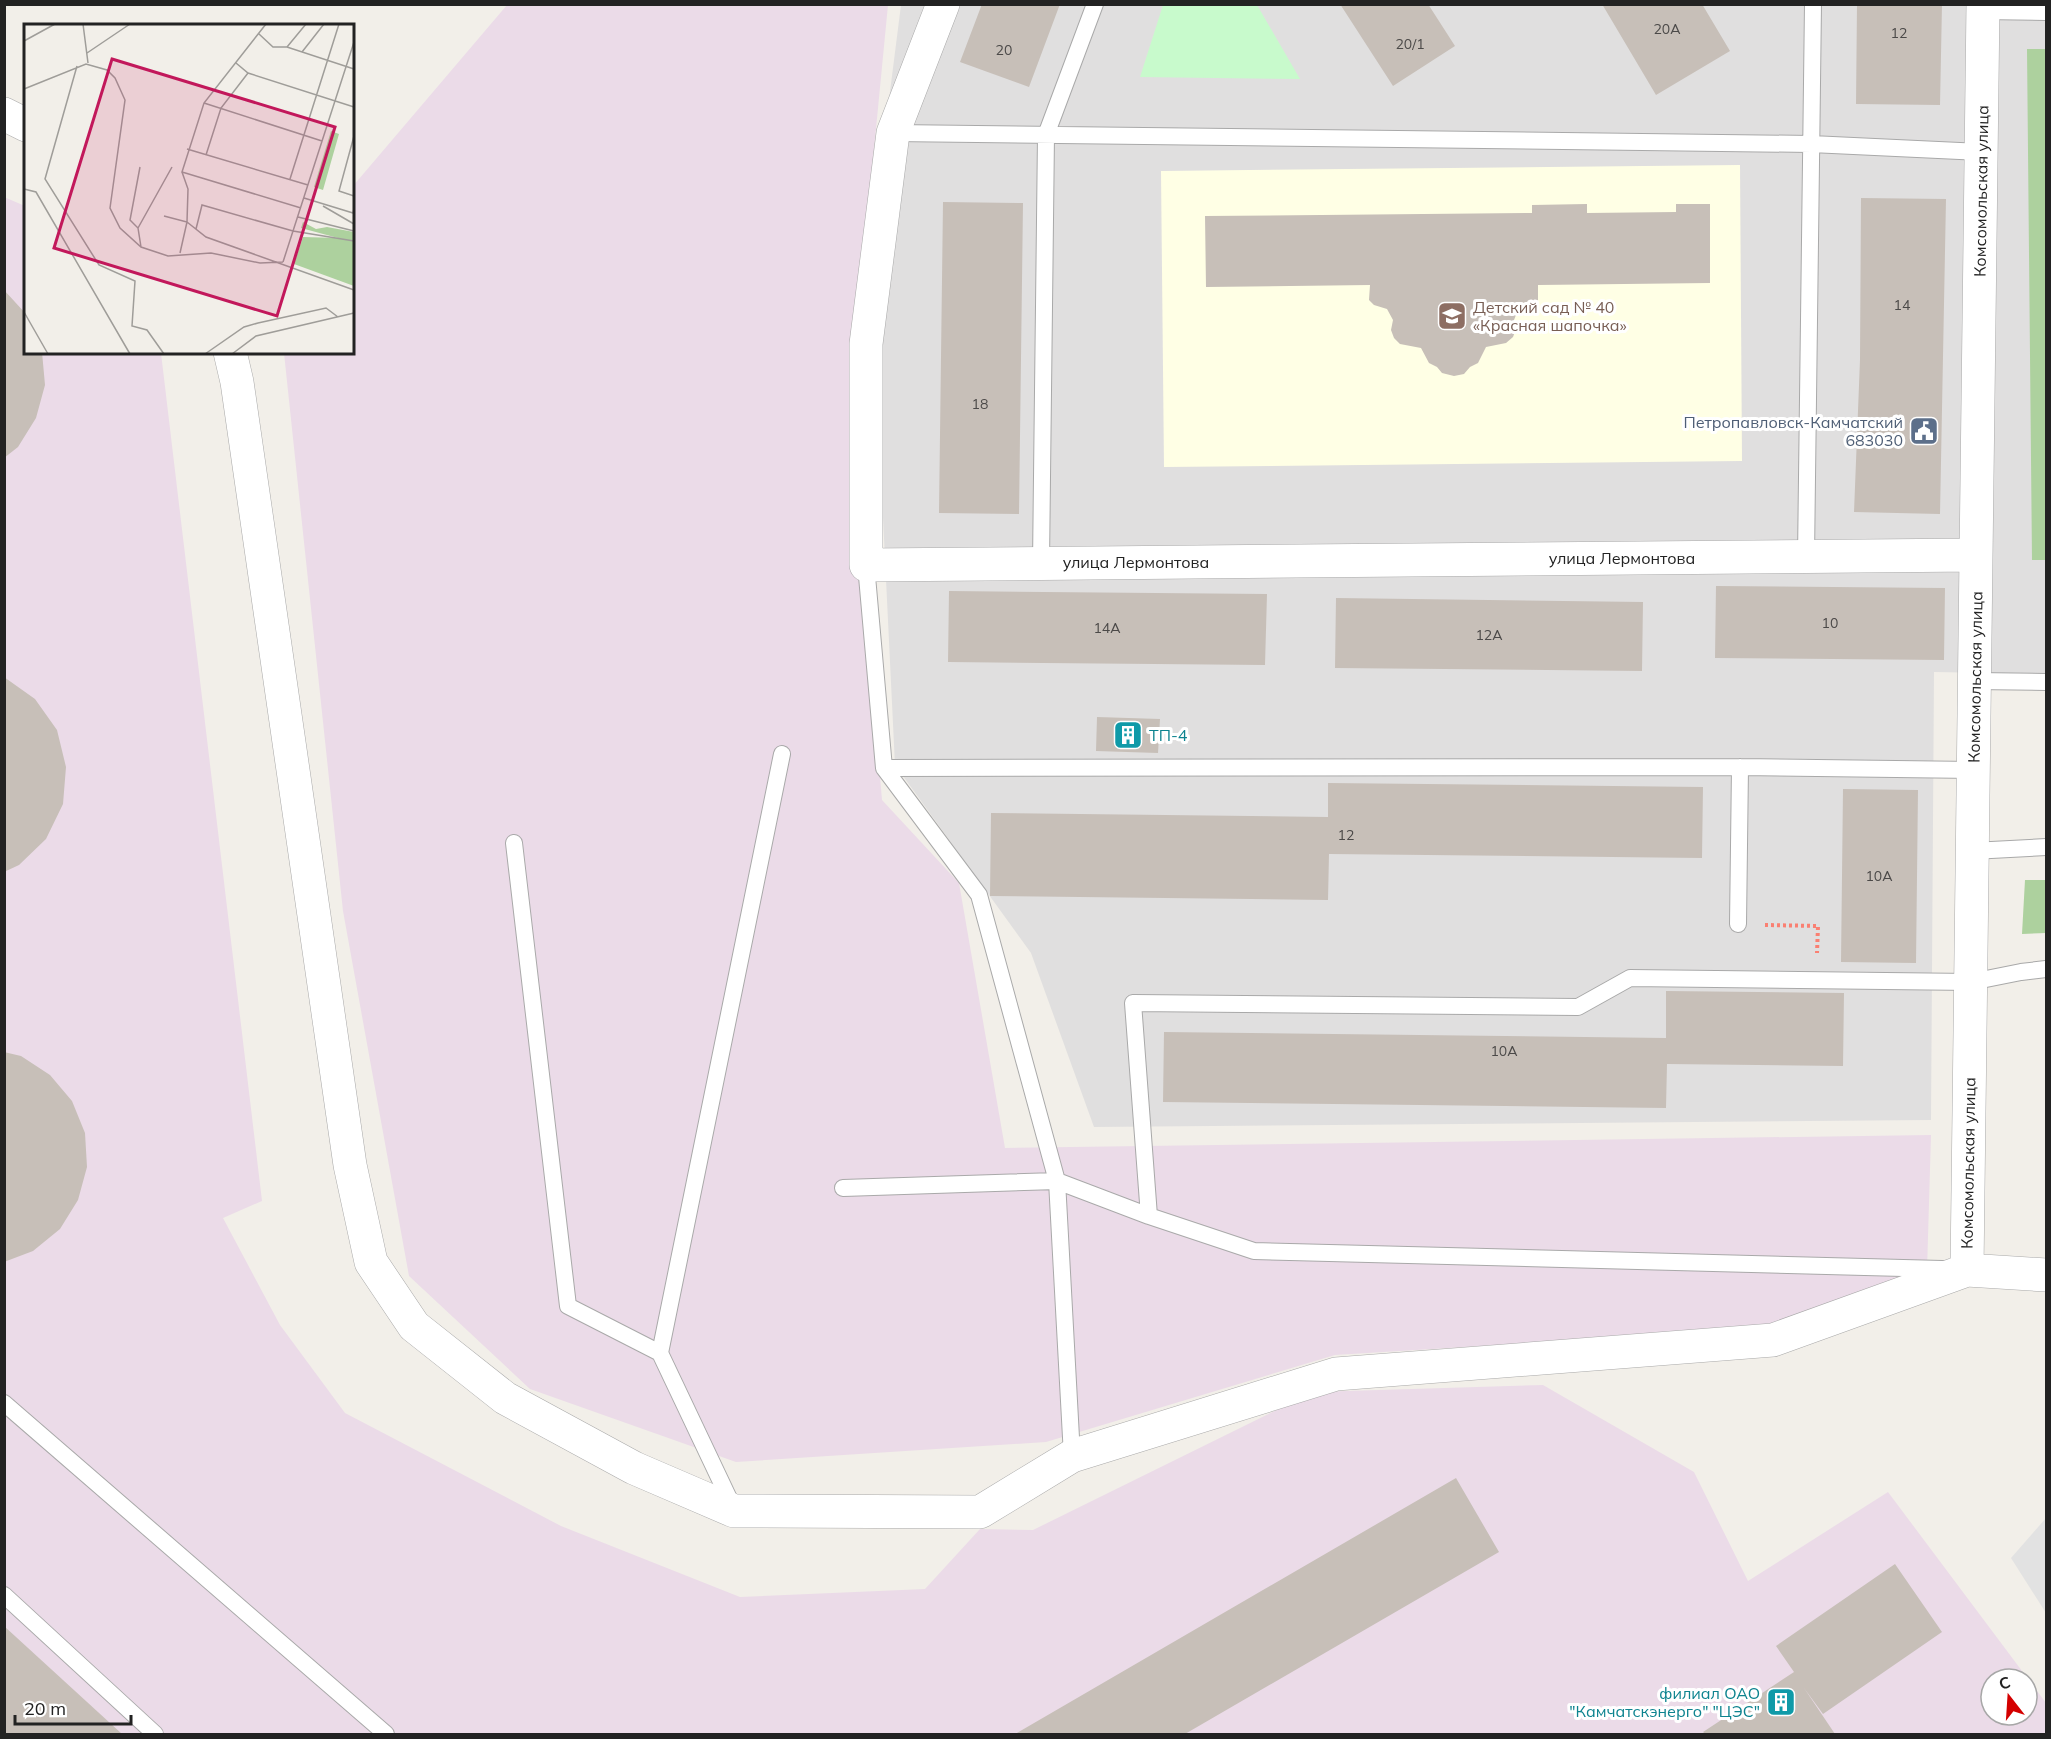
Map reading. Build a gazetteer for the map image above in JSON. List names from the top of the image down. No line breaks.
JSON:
{"streets":{"street":["Комсомольская улица","улица Лермонтова"]},"crossings":[["Комсомольская улица","улица Лермонтова"]],"places":{"school or university":["Детский сад № 40 «Красная шапочка»"],"public building":["Петропавловск-Камчатский 683030"],"building":["ТП-4","филиал ОАО \"Камчатскэнерго\" \"ЦЭС\""]},"house_numbers":["20А","12","20/1","20","14","18","10","14А","12А","12","10А","10А"],"scale_bar":"20 m","north":"top"}
